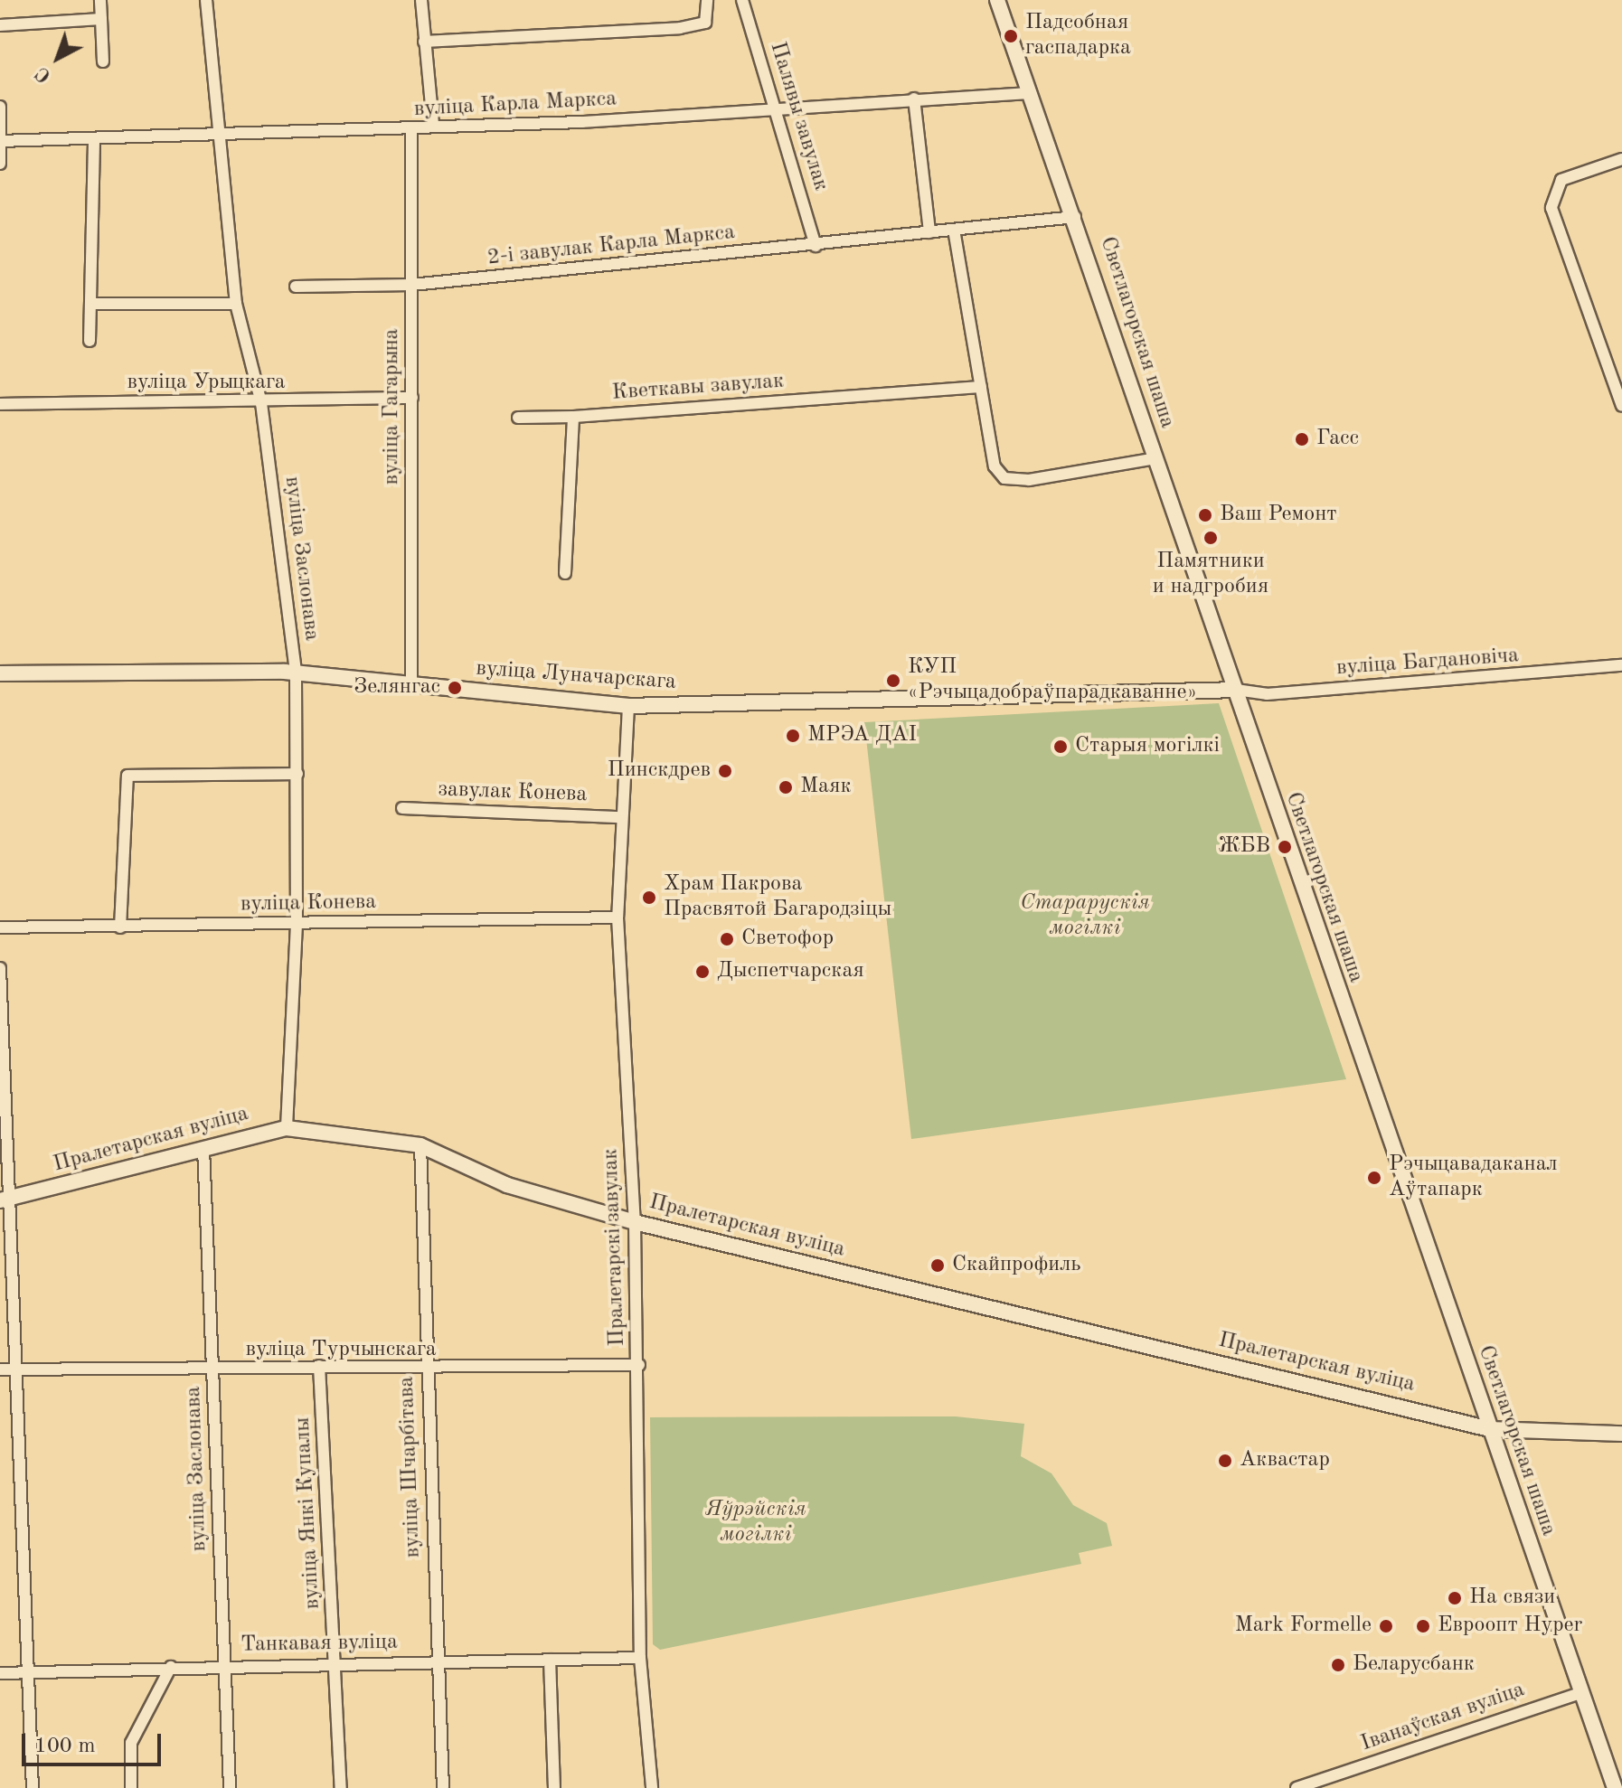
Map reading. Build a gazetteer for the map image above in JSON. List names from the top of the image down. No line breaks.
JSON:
{"streets":{"street":["вуліца Карла Маркса","Палявы завулак","2-і завулак Карла Маркса","Светлагорская шаша","вуліца Урыцкага","Кветкавы завулак","вуліца Гагарына","вуліца Заслонава","вуліца Багдановіча","вуліца Луначарскага","завулак Конева","вуліца Конева","Пралетарская вуліца","Пралетарскі завулак","вуліца Турчынскага","вуліца Шчарбітава","вуліца Янкі Купалы","Танкавая вуліца","Іванаўская вуліца"]},"crossings":[["вуліца Карла Маркса","Палявы завулак"],["вуліца Карла Маркса","Светлагорская шаша"],["вуліца Карла Маркса","вуліца Гагарына"],["вуліца Карла Маркса","вуліца Заслонава"],["Палявы завулак","2-і завулак Карла Маркса"],["2-і завулак Карла Маркса","Светлагорская шаша"],["2-і завулак Карла Маркса","вуліца Гагарына"],["Светлагорская шаша","вуліца Багдановіча"],["Светлагорская шаша","вуліца Луначарскага"],["Светлагорская шаша","Пралетарская вуліца"],["Светлагорская шаша","Іванаўская вуліца"],["вуліца Урыцкага","вуліца Гагарына"],["вуліца Урыцкага","вуліца Заслонава"],["вуліца Гагарына","вуліца Луначарскага"],["вуліца Заслонава","вуліца Луначарскага"],["вуліца Заслонава","вуліца Конева"],["вуліца Заслонава","Пралетарская вуліца"],["вуліца Заслонава","вуліца Турчынскага"],["вуліца Заслонава","Танкавая вуліца"],["вуліца Багдановіча","вуліца Луначарскага"],["вуліца Луначарскага","Пралетарскі завулак"],["завулак Конева","Пралетарскі завулак"],["вуліца Конева","Пралетарскі завулак"],["Пралетарская вуліца","Пралетарскі завулак"],["Пралетарская вуліца","вуліца Шчарбітава"],["Пралетарскі завулак","вуліца Турчынскага"],["Пралетарскі завулак","Танкавая вуліца"],["вуліца Турчынскага","вуліца Шчарбітава"],["вуліца Турчынскага","вуліца Янкі Купалы"],["вуліца Шчарбітава","Танкавая вуліца"],["вуліца Янкі Купалы","Танкавая вуліца"]],"parks":["Старарускія могілкі","Яўрэйскія могілкі"],"places":["Падсобная гаспадарка","Гасс","Ваш Ремонт","Памятники и надгробия","КУП «Рэчыцадобраўпарадкаванне»","Зелянгас","МРЭА ДАІ","Старыя могілкі","Пинскдрев","Маяк","ЖБВ","Храм Пакрова Прасвятой Багародзіцы","Светофор","Дыспетчарская","Рэчыцавадаканал Аўтапарк","Скайпрофиль","Аквастар","На связи","Mark Formelle","Евроопт Hyper","Беларусбанк"],"scale_bar":"100 m","north":"bottom left"}
